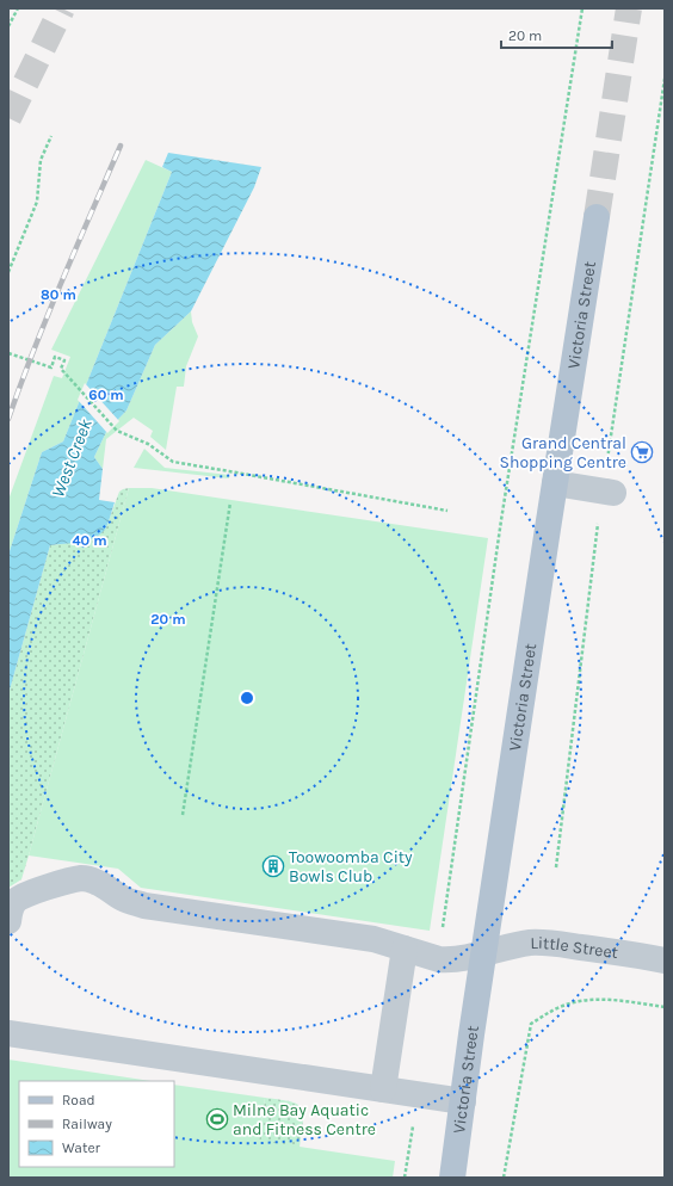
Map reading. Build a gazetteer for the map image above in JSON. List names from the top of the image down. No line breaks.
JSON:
{"streets":{"main road":["Victoria Street"],"street":["Little Street"]},"crossings":[["Victoria Street","Little Street"]],"water":["West Creek"],"places":{"supermarket":["Grand Central Shopping Centre"],"building":["Toowoomba City Bowls Club"],"sports":["Milne Bay Aquatic and Fitness Centre"]},"legend":["Road","Railway","Water"],"scale_bar":"20 m","rings":["80 m","60 m","40 m","20 m"]}
